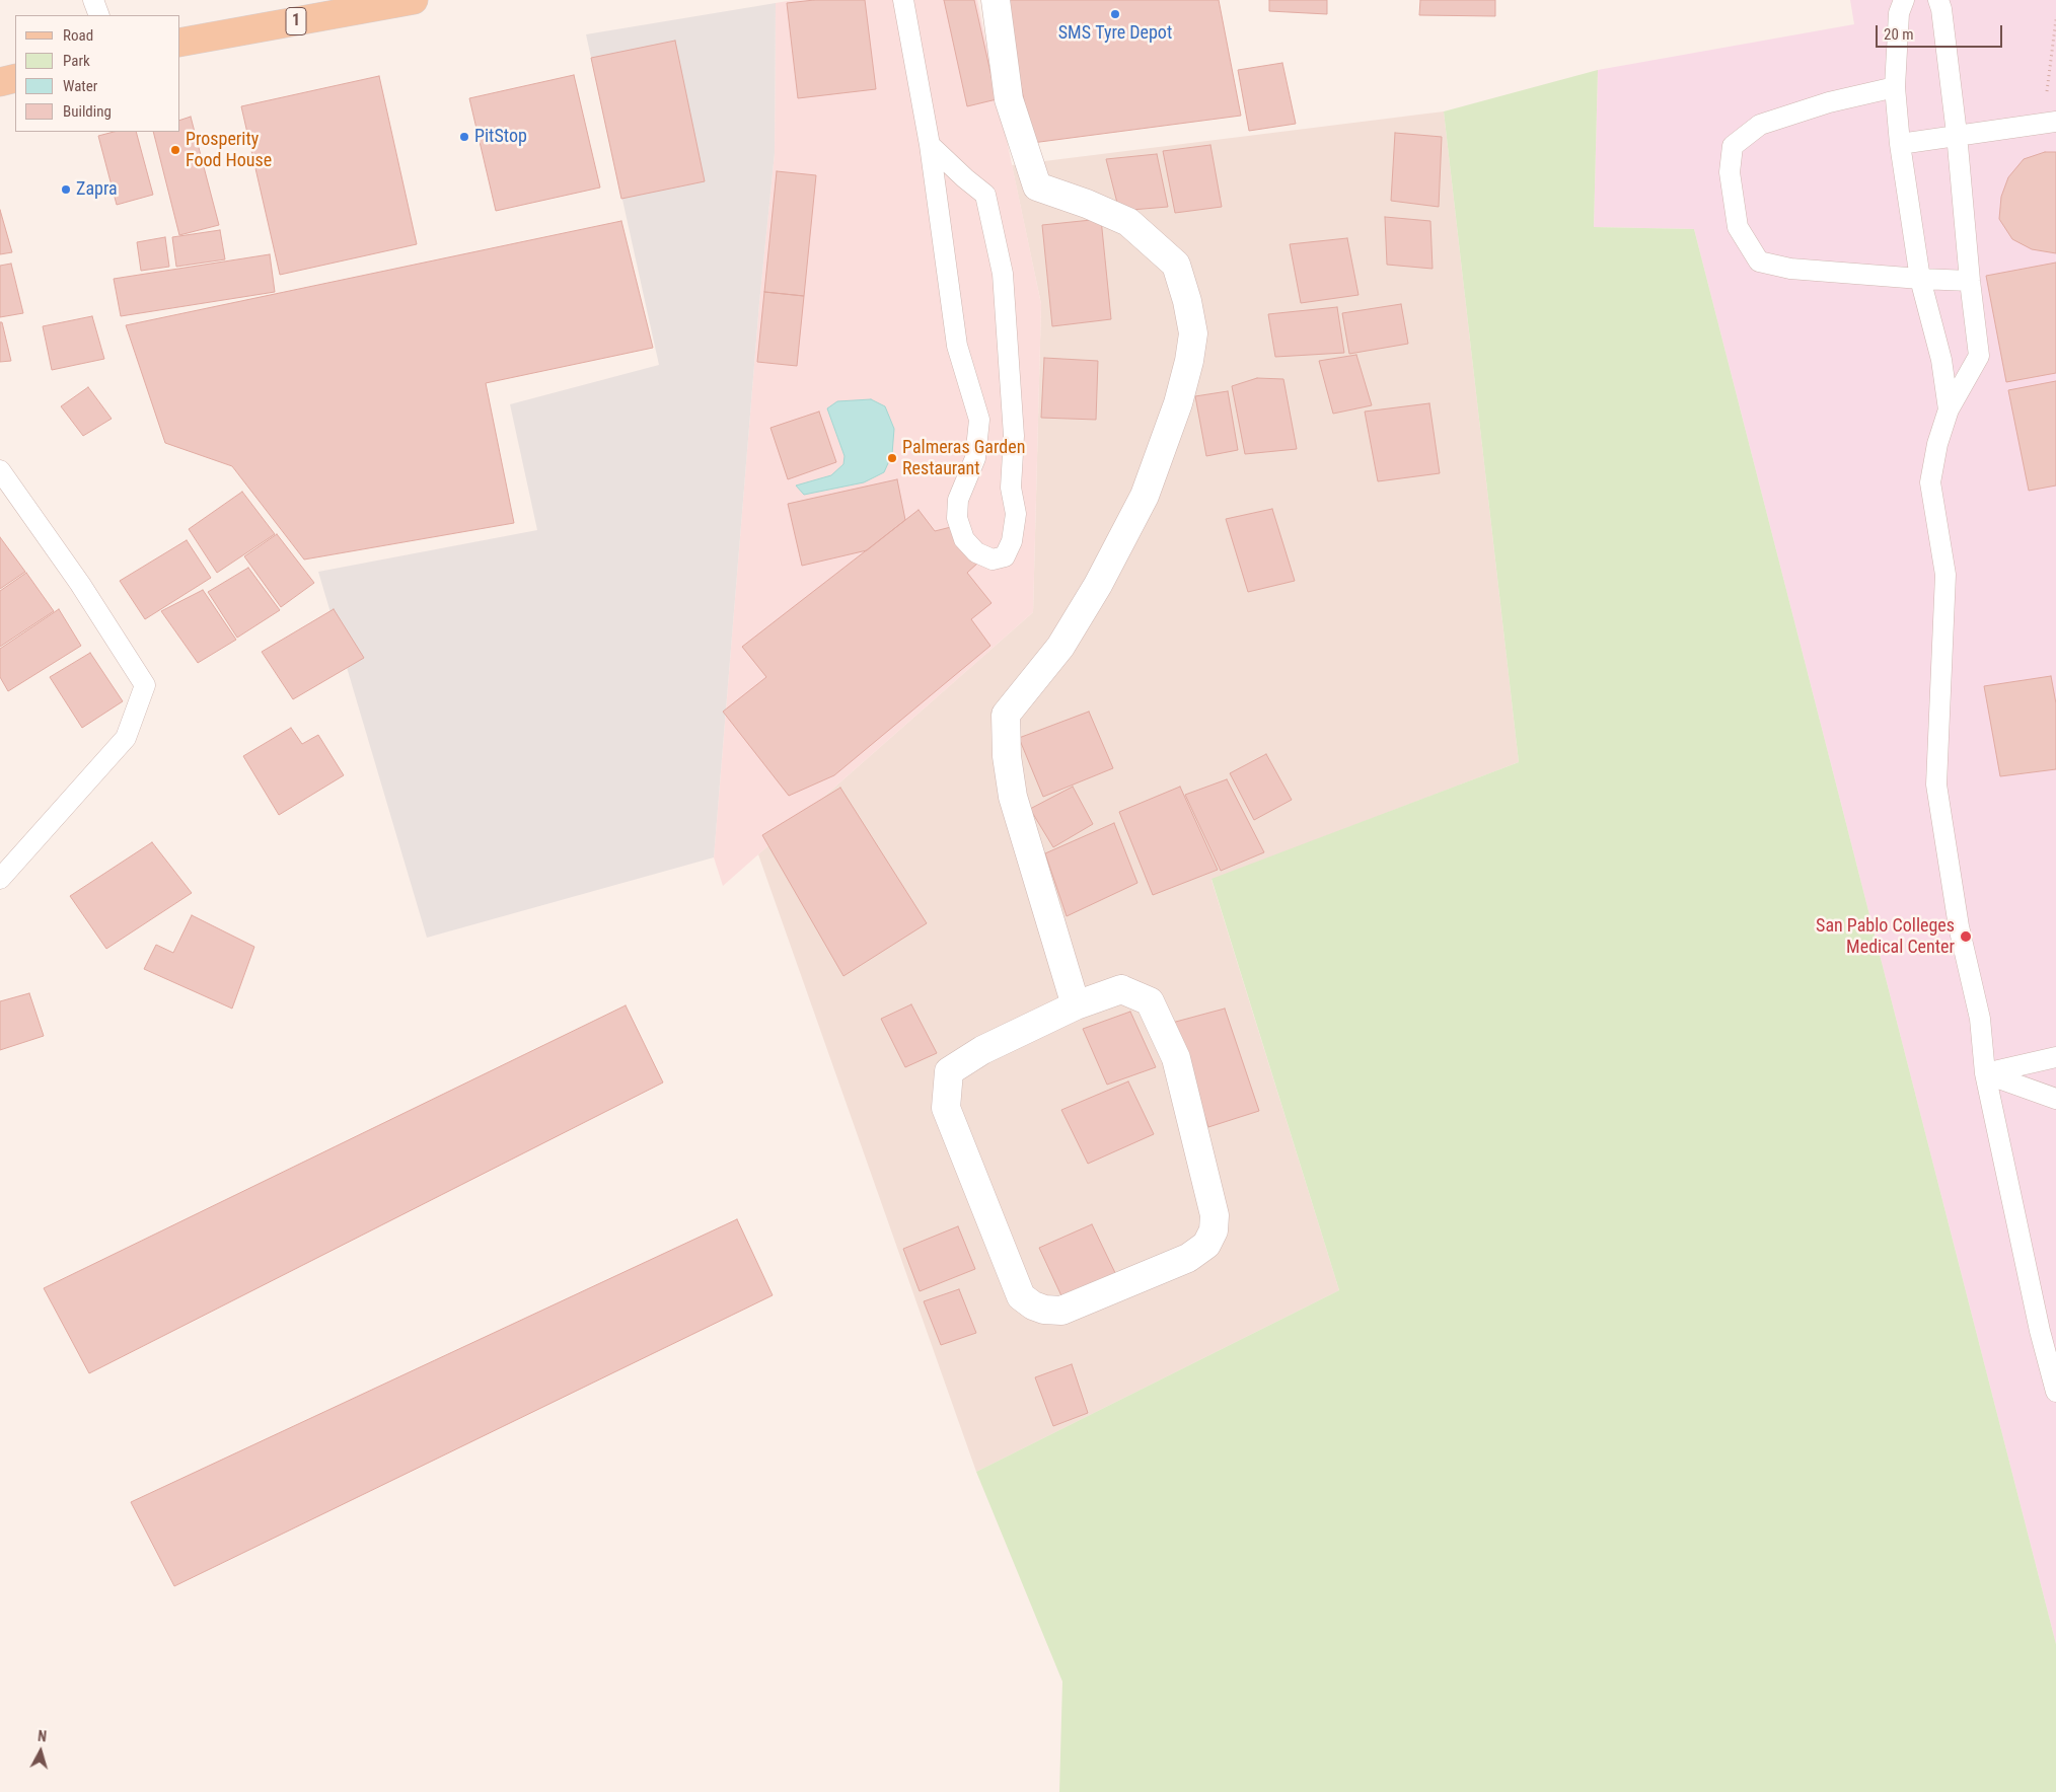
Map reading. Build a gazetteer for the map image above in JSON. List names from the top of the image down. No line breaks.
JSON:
{"streets":{"main road":["1"]},"places":["SMS Tyre Depot","PitStop","Prosperity Food House","Zapra","Palmeras Garden Restaurant","San Pablo Colleges Medical Center"],"legend":["Road","Park","Water","Building"],"scale_bar":"20 m","north":"top"}
